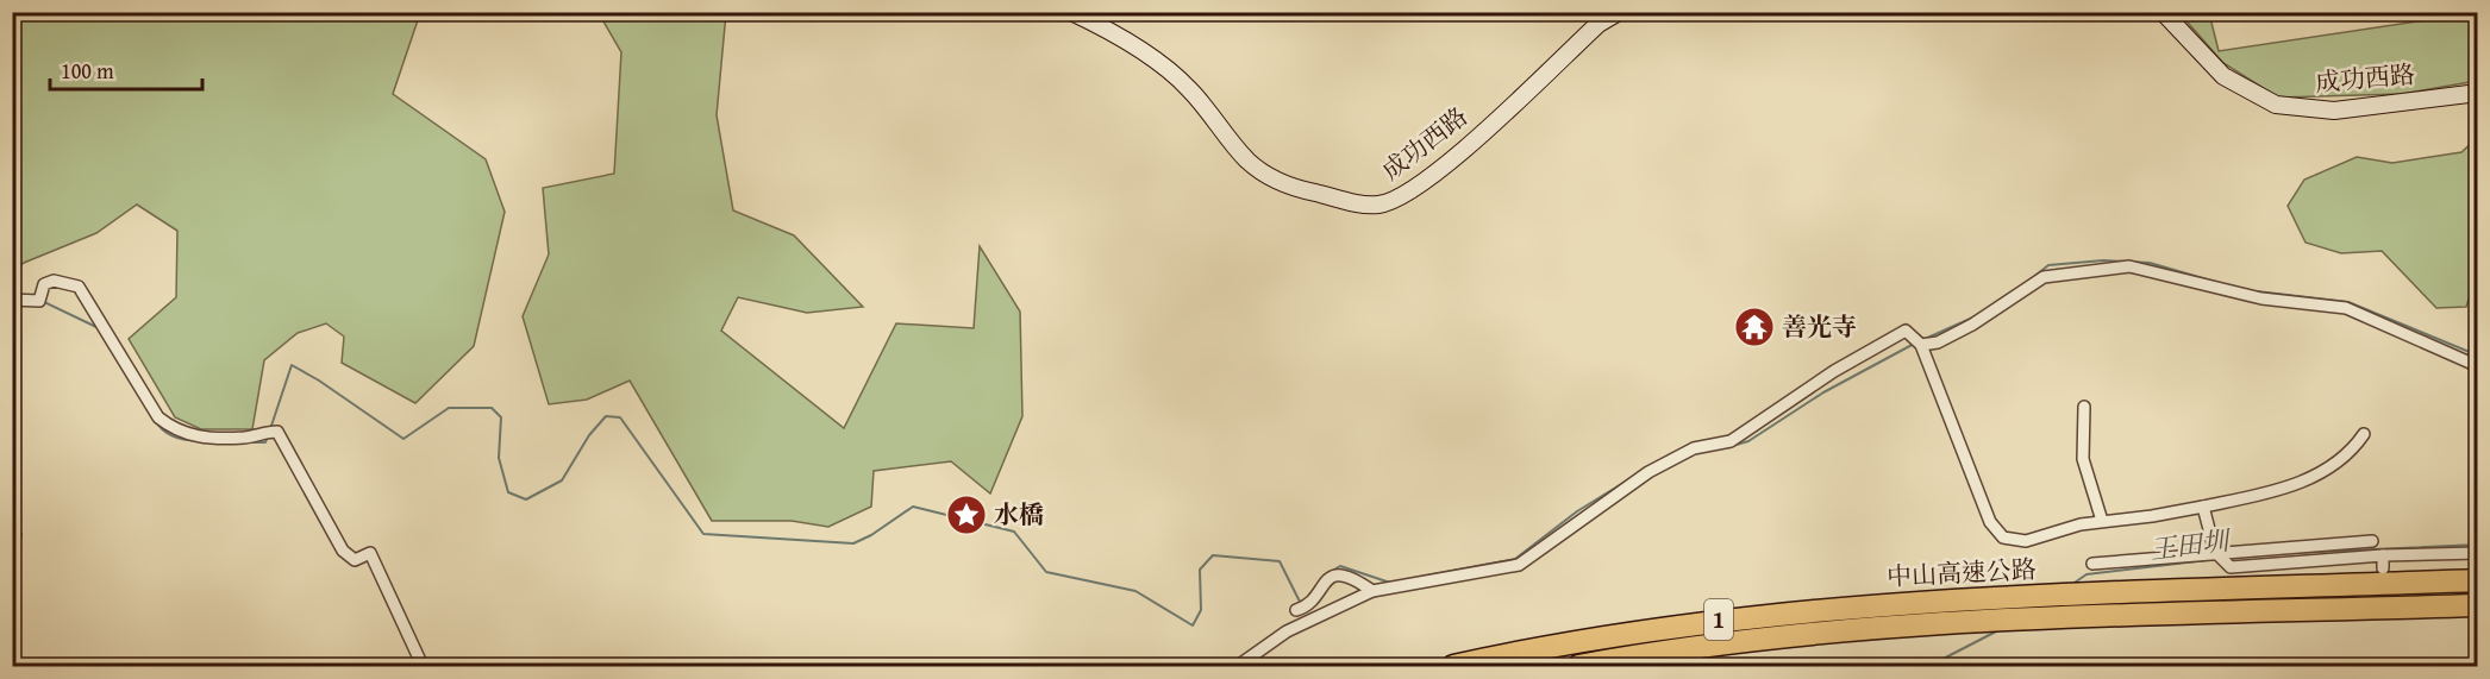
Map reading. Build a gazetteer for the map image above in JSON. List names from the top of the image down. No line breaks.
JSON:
{"streets":{"highway":["中山高速公路","1"],"street":["成功西路"]},"water":["王田圳"],"places":{"temple":["善光寺"],"place":["水橋"]},"scale_bar":"100 m"}
